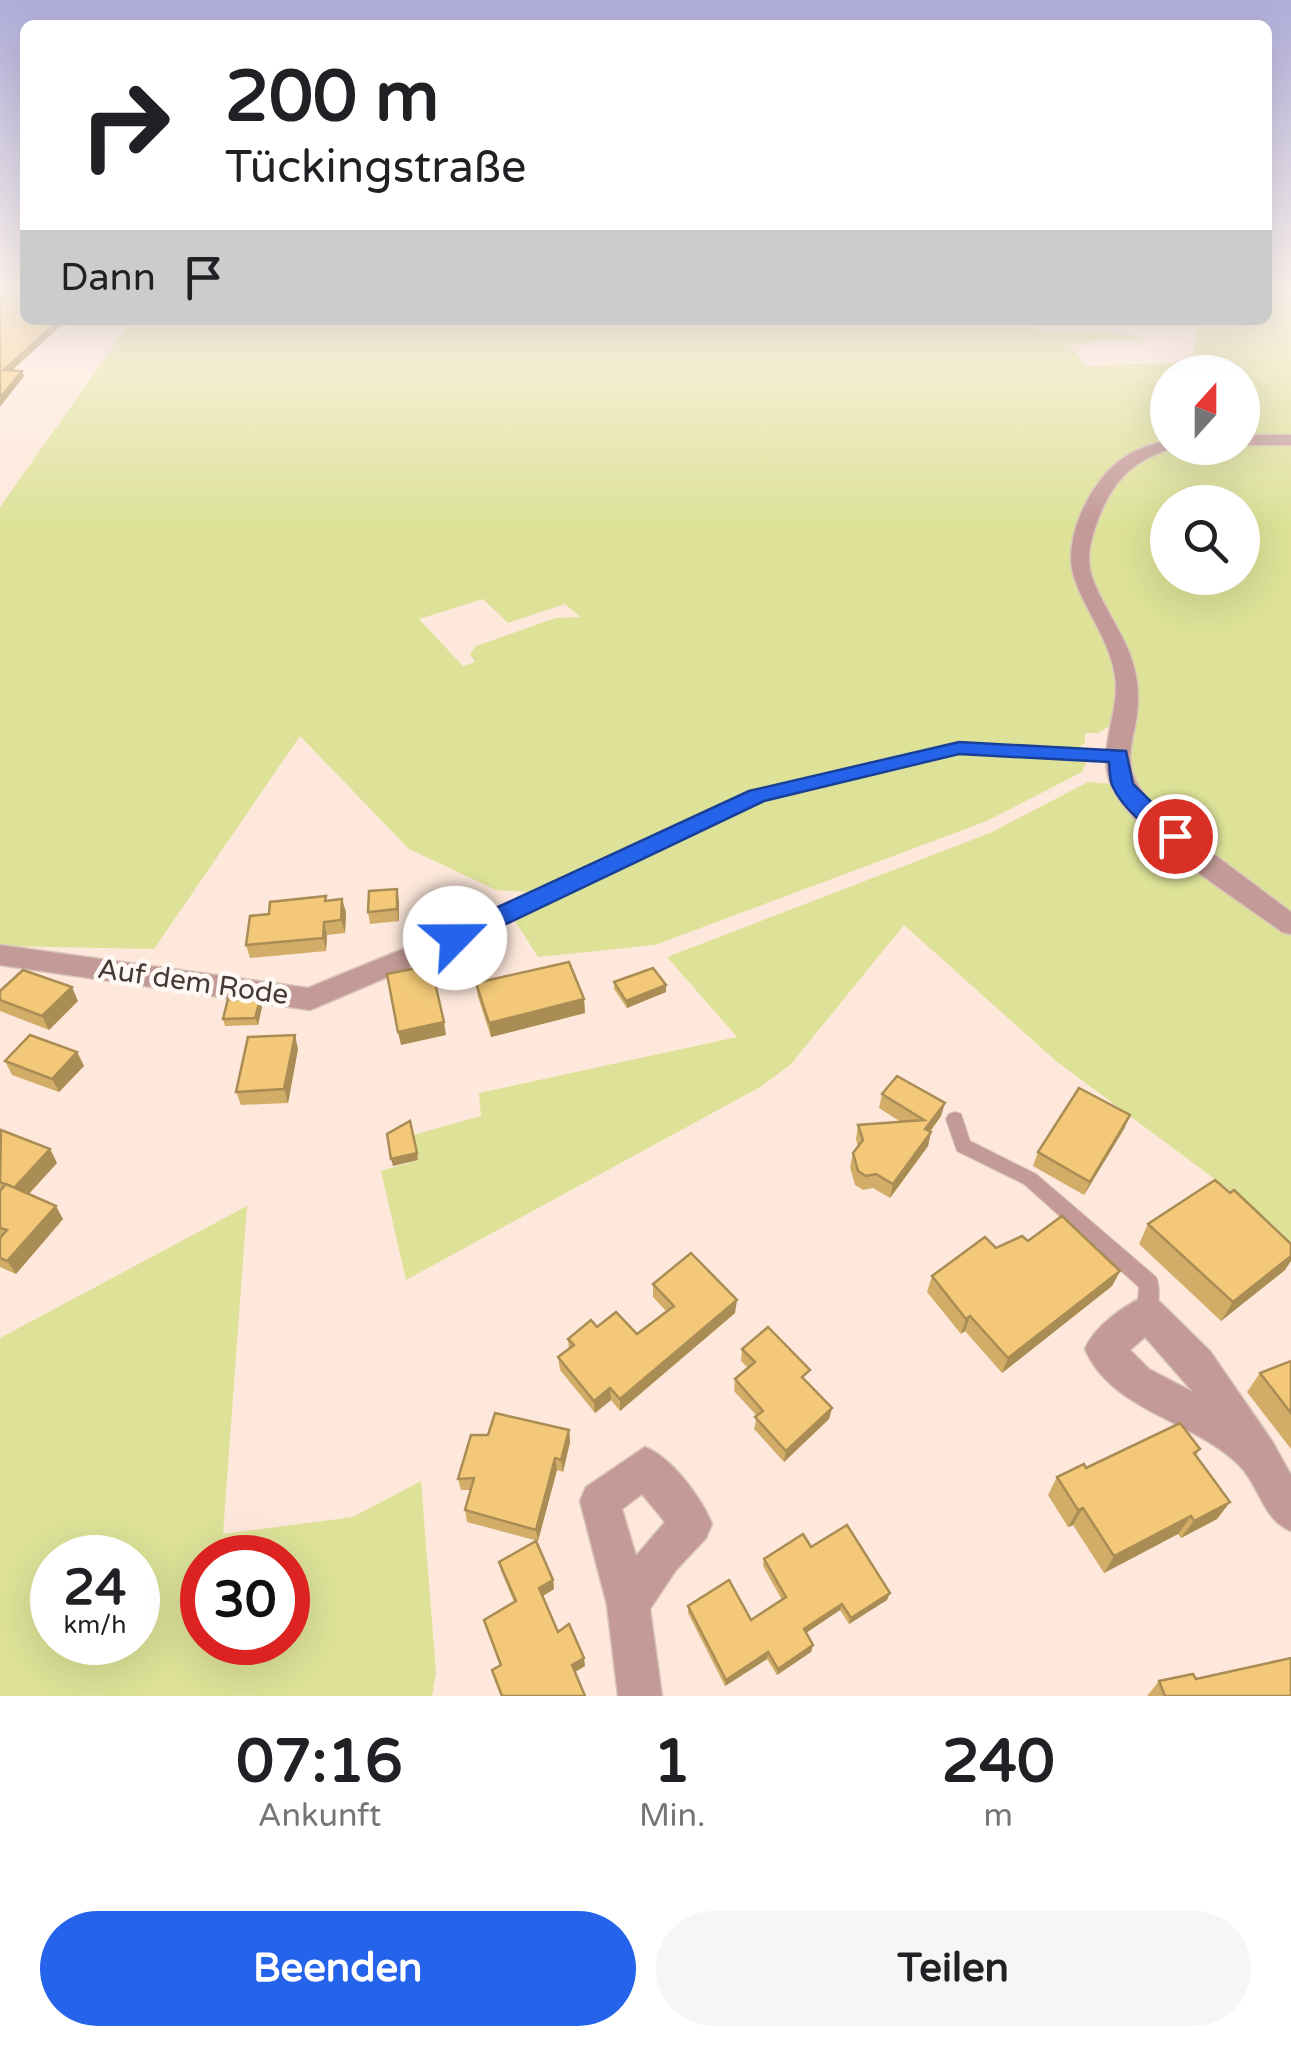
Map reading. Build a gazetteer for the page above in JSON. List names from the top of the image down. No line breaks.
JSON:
{"streets":{"street":["Auf dem Rode"]},"north":"top","page":{"turn":["200 m","Tückingstraße"],"then":"Dann","speed":"24 km/h","limit":"30","eta":["07:16","Ankunft","1","Min.","240","m"],"buttons":["Beenden","Teilen"]}}
